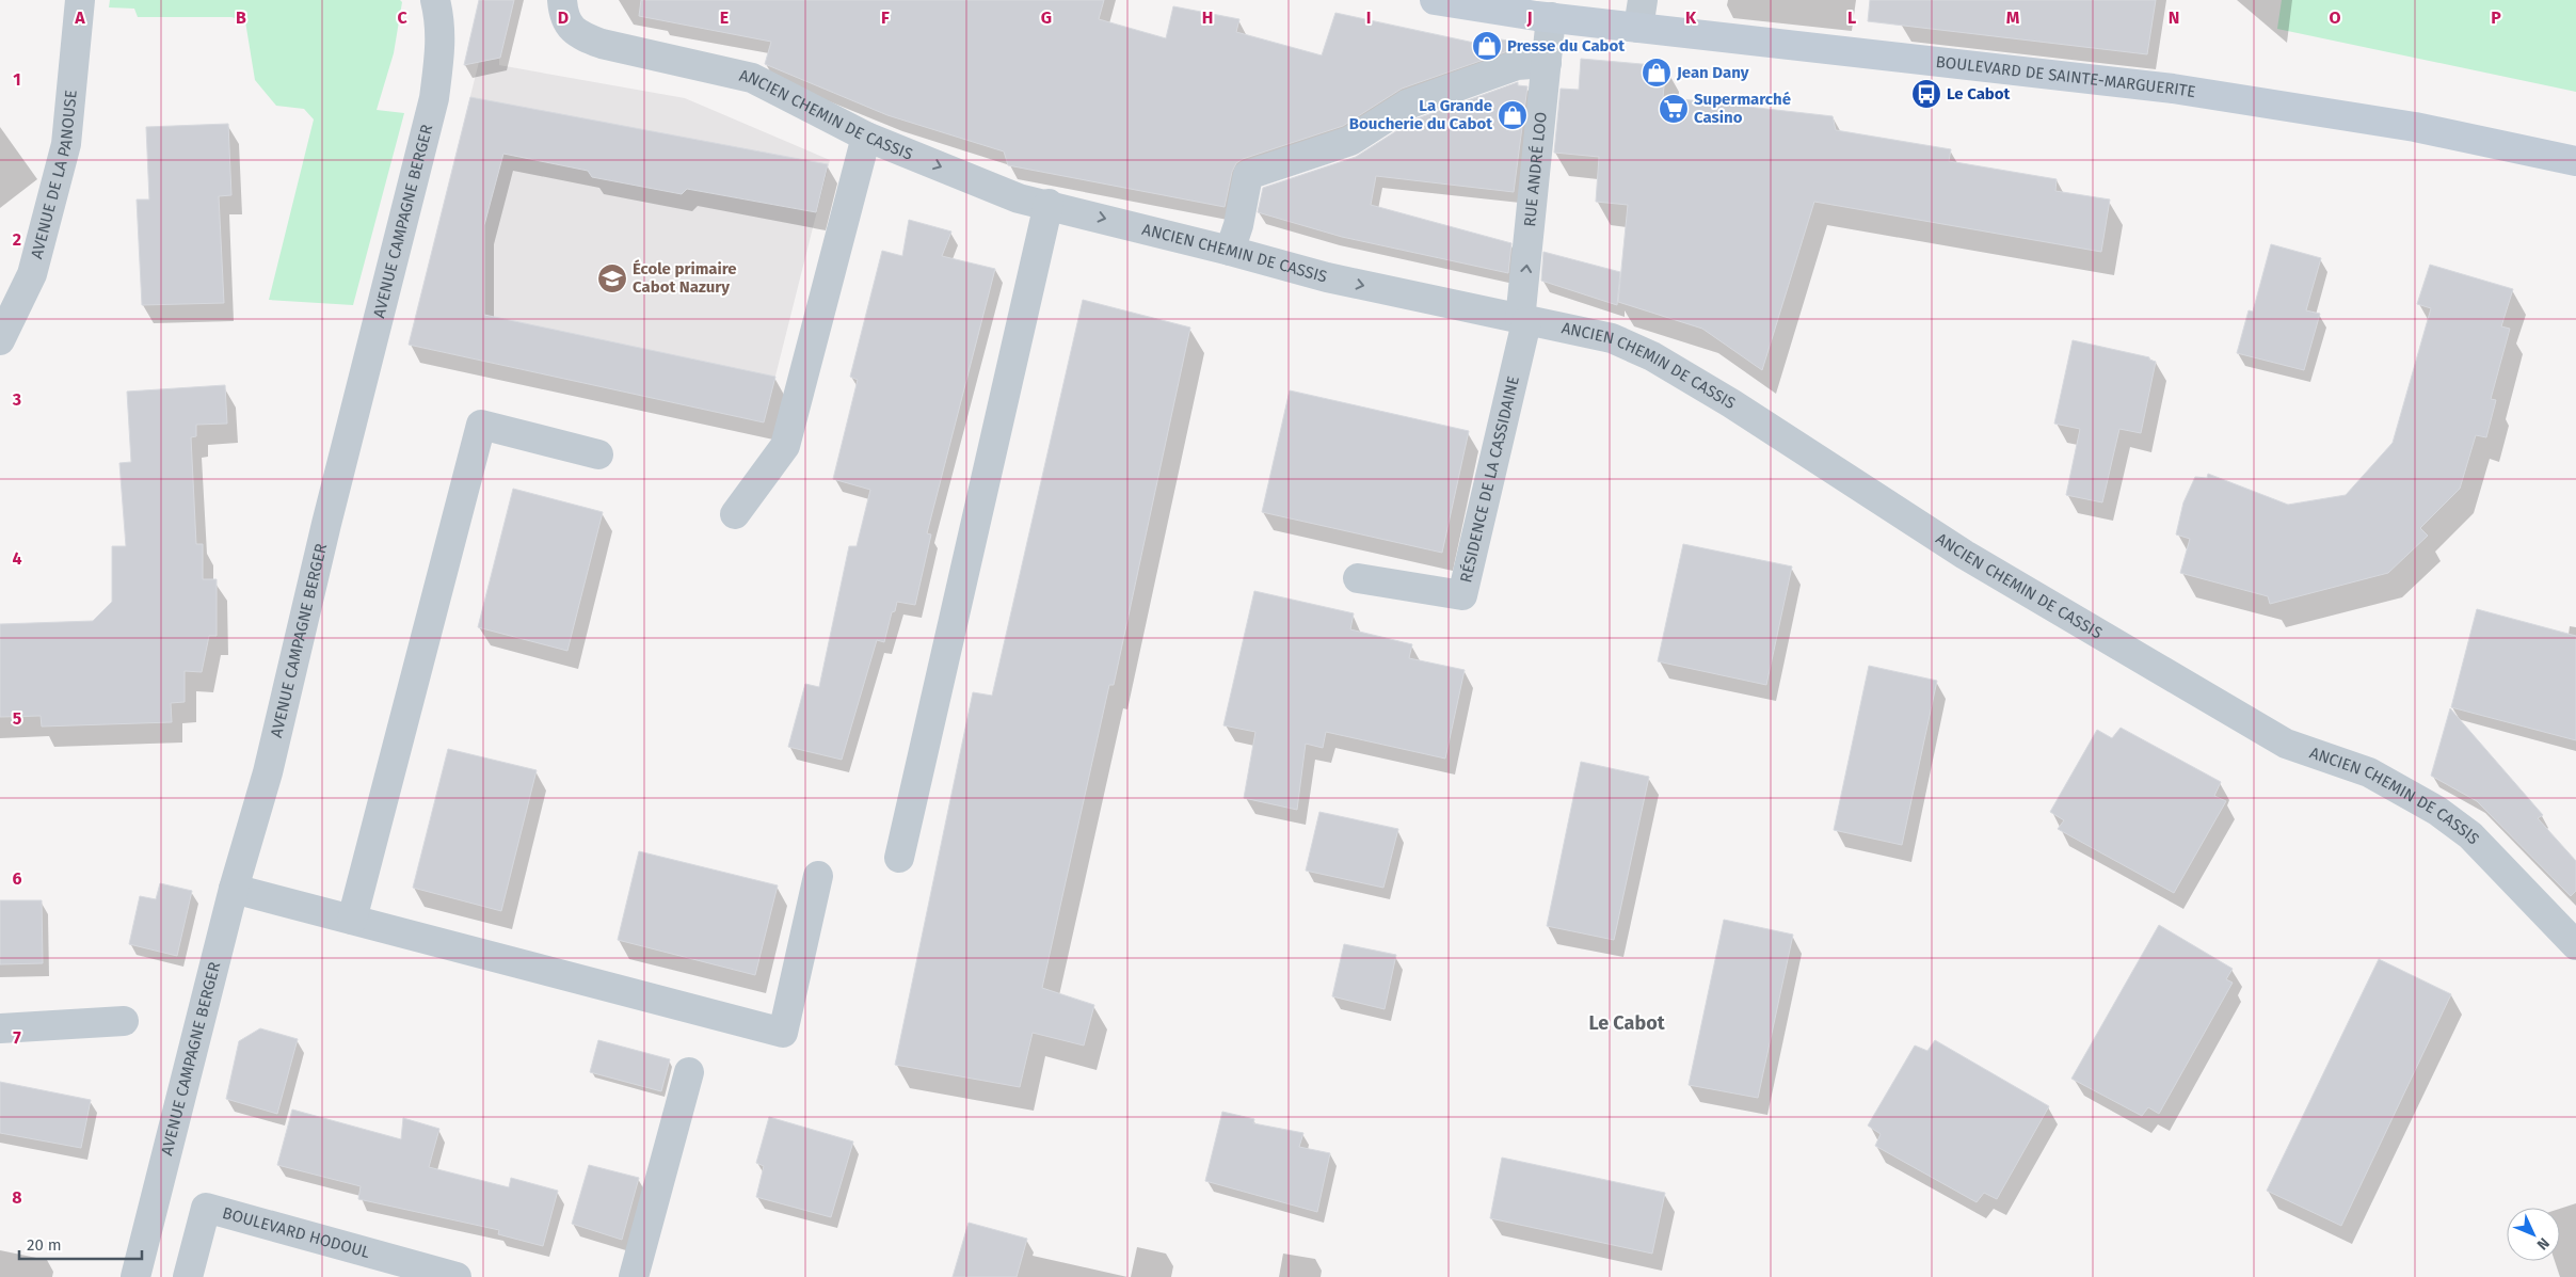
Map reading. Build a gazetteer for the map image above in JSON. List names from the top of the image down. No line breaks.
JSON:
{"streets":{"street":["BOULEVARD DE SAINTE-MARGUERITE","ANCIEN CHEMIN DE CASSIS","RUE ANDRÉ LOO","AVENUE DE LA PANOUSE","AVENUE CAMPAGNE BERGER","RÉSIDENCE DE LA CASSIDAINE","BOULEVARD HODOUL"]},"crossings":[["BOULEVARD DE SAINTE-MARGUERITE","RUE ANDRÉ LOO"],["ANCIEN CHEMIN DE CASSIS","RUE ANDRÉ LOO"],["ANCIEN CHEMIN DE CASSIS","RÉSIDENCE DE LA CASSIDAINE"],["RUE ANDRÉ LOO","RÉSIDENCE DE LA CASSIDAINE"]],"one_way":["RUE ANDRÉ LOO"],"districts":["Le Cabot"],"places":{"shop":["Presse du Cabot","Jean Dany","La Grande Boucherie du Cabot"],"bus stop":["Le Cabot"],"supermarket":["Supermarché Casino"],"school or university":["École primaire Cabot Nazury"]},"scale_bar":"20 m","north":"bottom right","grid":{"columns":["A","B","C","D","E","F","G","H","I","J","K","L","M","N","O","P"],"rows":["1","2","3","4","5","6","7","8"]}}
